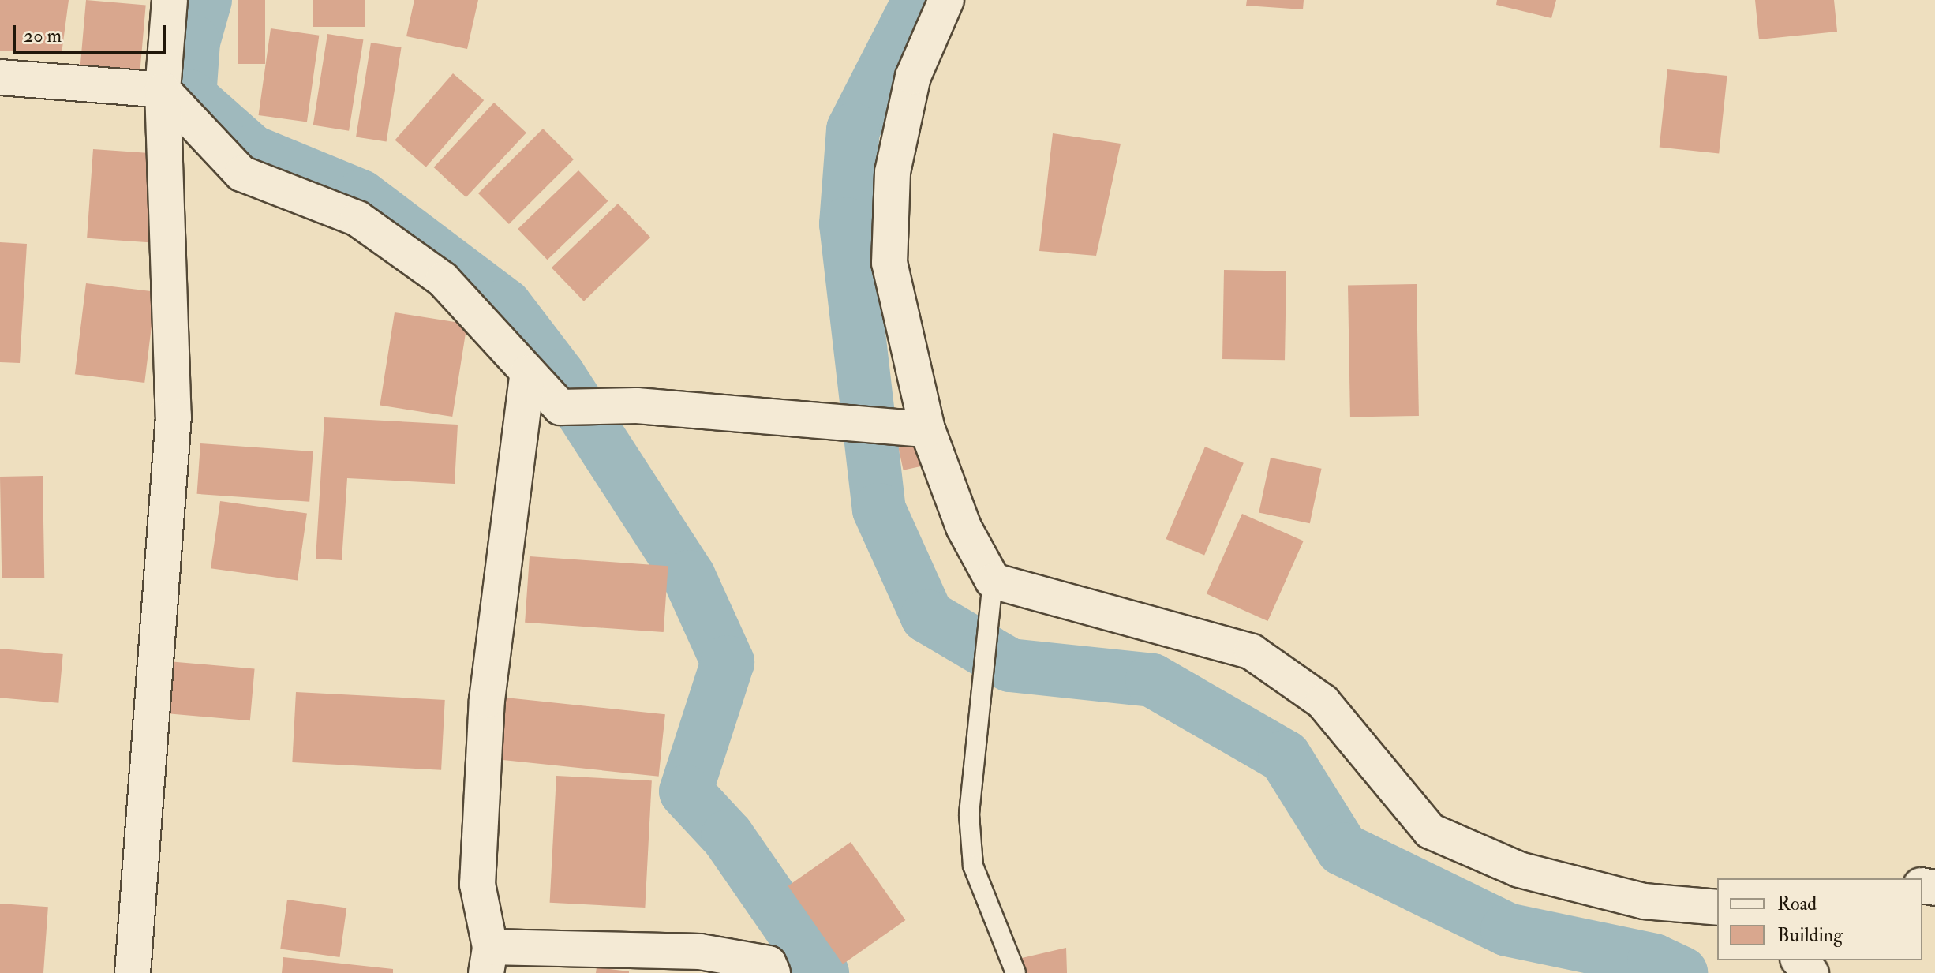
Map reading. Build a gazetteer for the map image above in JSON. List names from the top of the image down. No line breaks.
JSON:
{"legend":["Road","Building"],"scale_bar":"20 m"}
